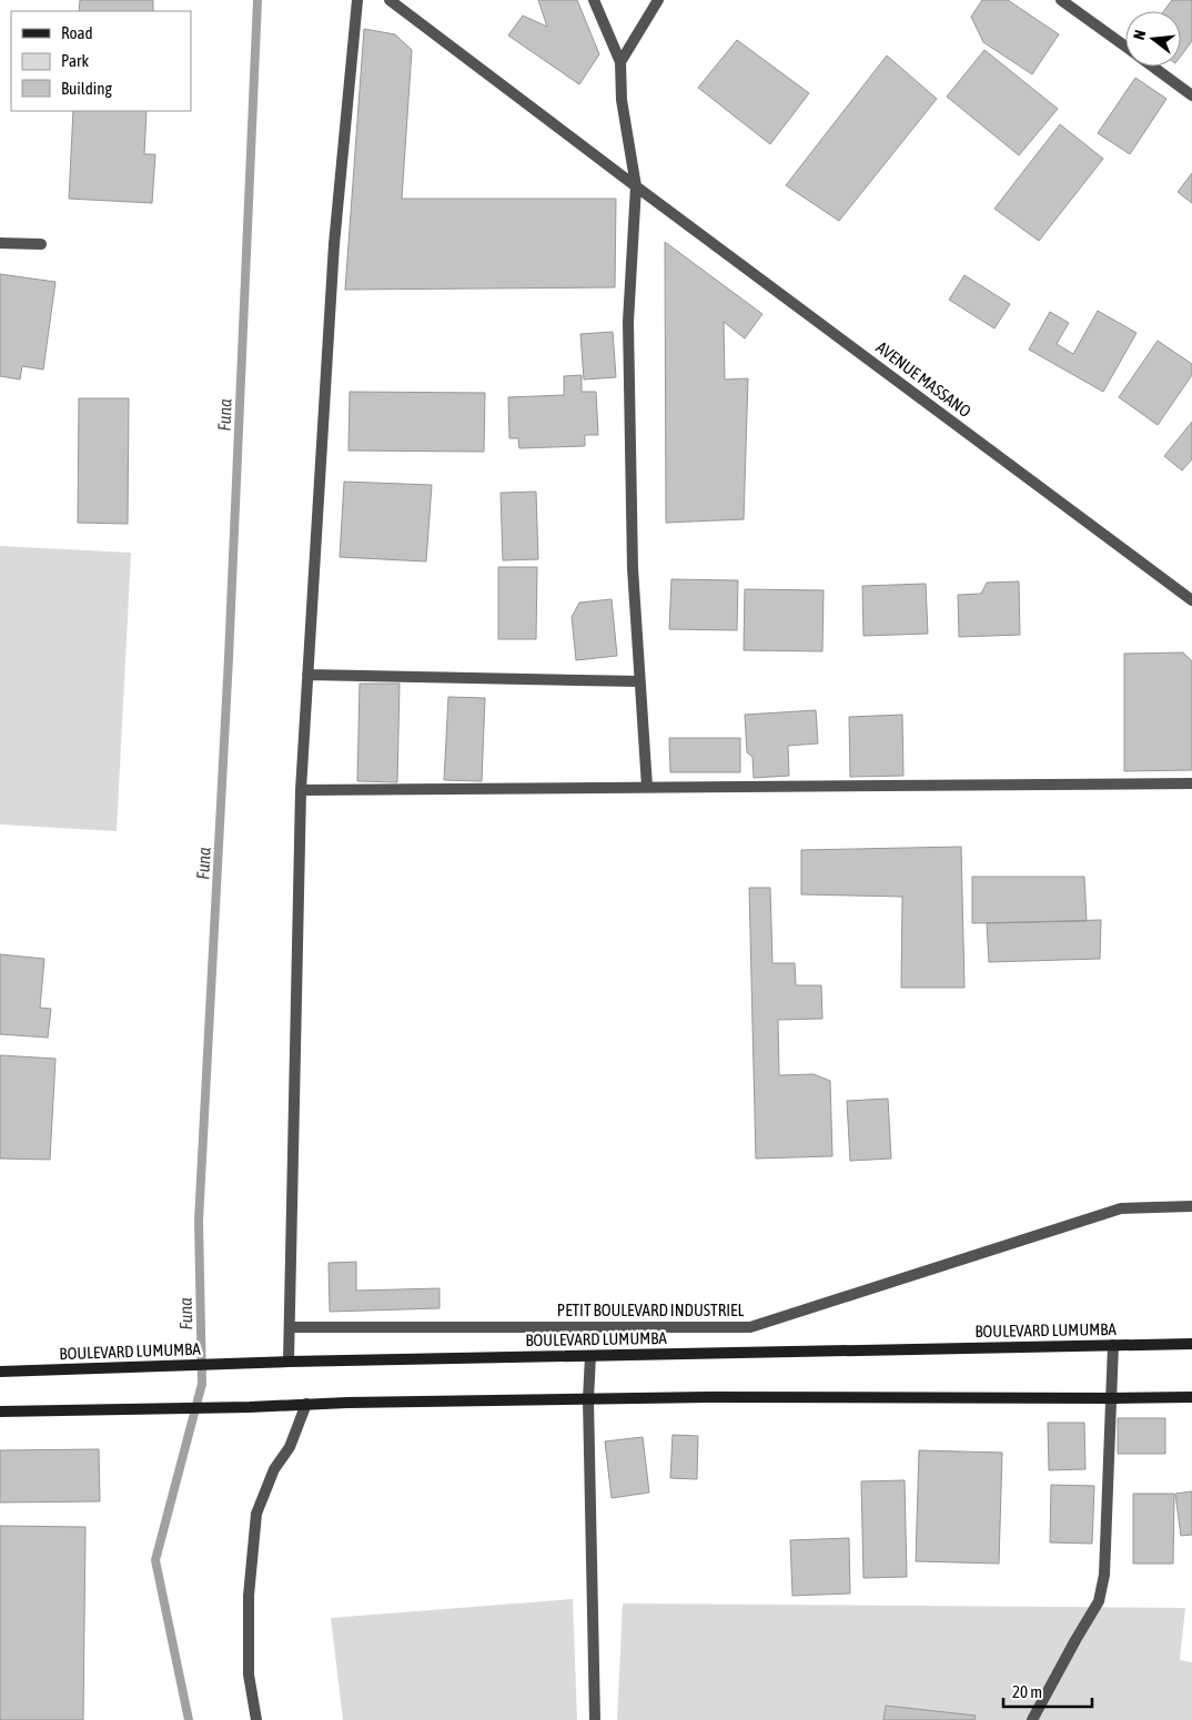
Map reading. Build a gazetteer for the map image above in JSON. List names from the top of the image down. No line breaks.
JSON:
{"streets":{"main road":["BOULEVARD LUMUMBA"],"street":["AVENUE MASSANO","PETIT BOULEVARD INDUSTRIEL"]},"water":["Funa"],"legend":["Road","Park","Building"],"scale_bar":"20 m","north":"left"}
